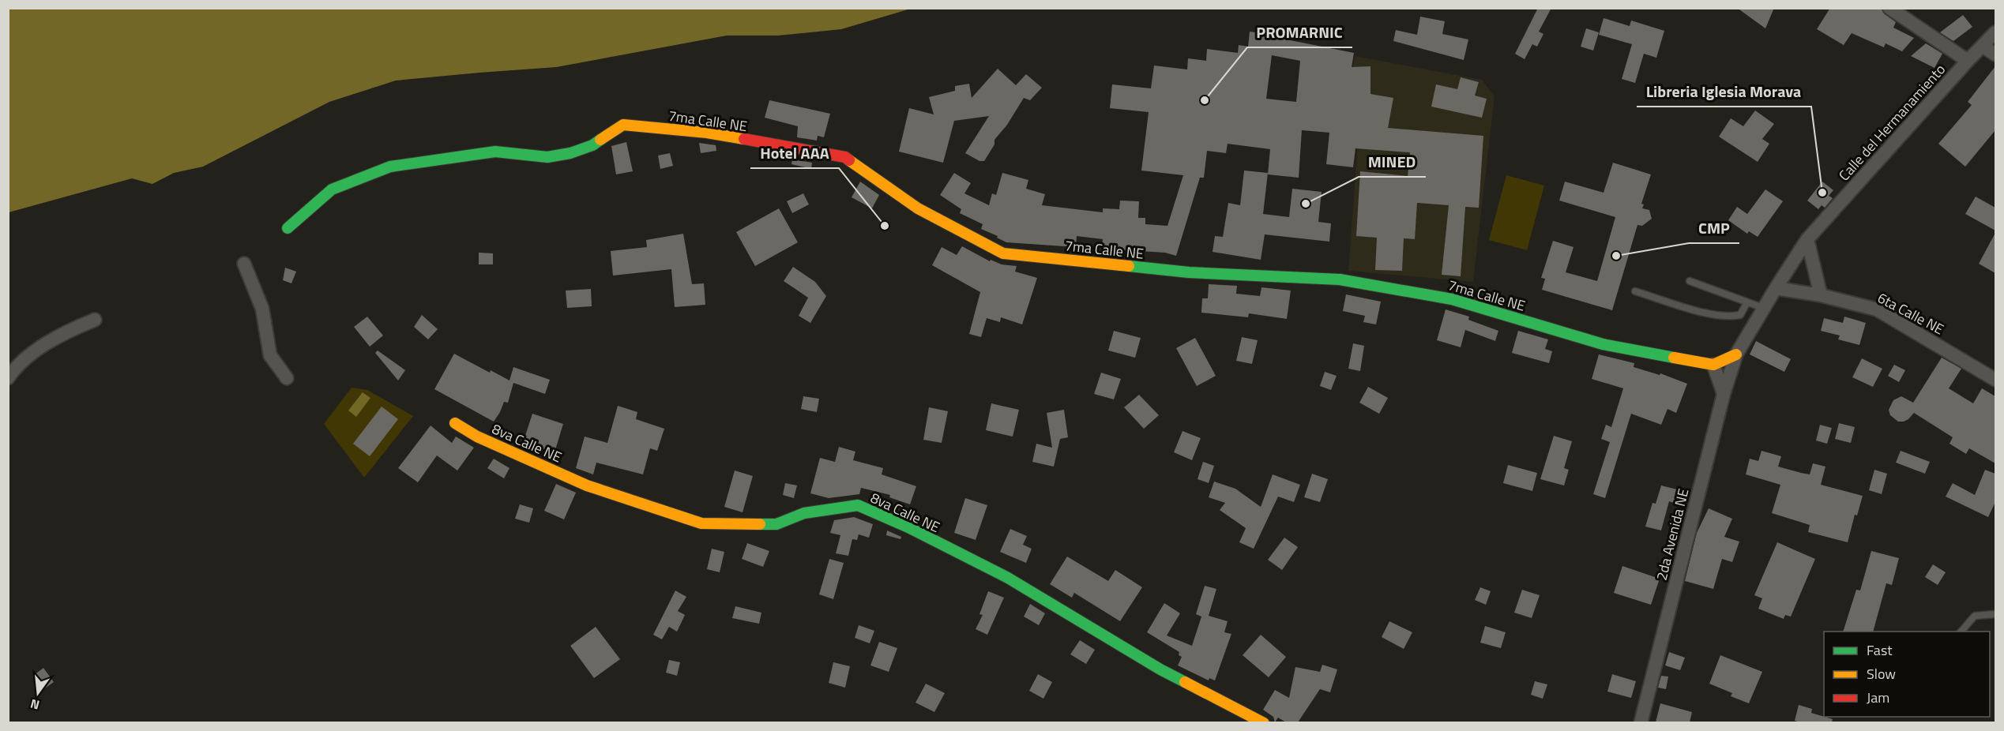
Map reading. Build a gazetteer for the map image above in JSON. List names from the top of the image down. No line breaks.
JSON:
{"streets":{"street":["7ma Calle NE","Calle del Hermanamiento","6ta Calle NE","8va Calle NE","2da Avenida NE"]},"crossings":[["Calle del Hermanamiento","6ta Calle NE"],["Calle del Hermanamiento","2da Avenida NE"]],"places":["PROMARNIC","Libreria Iglesia Morava","MINED","Hotel AAA","CMP"],"legend":["Fast","Slow","Jam"],"north":"bottom"}
